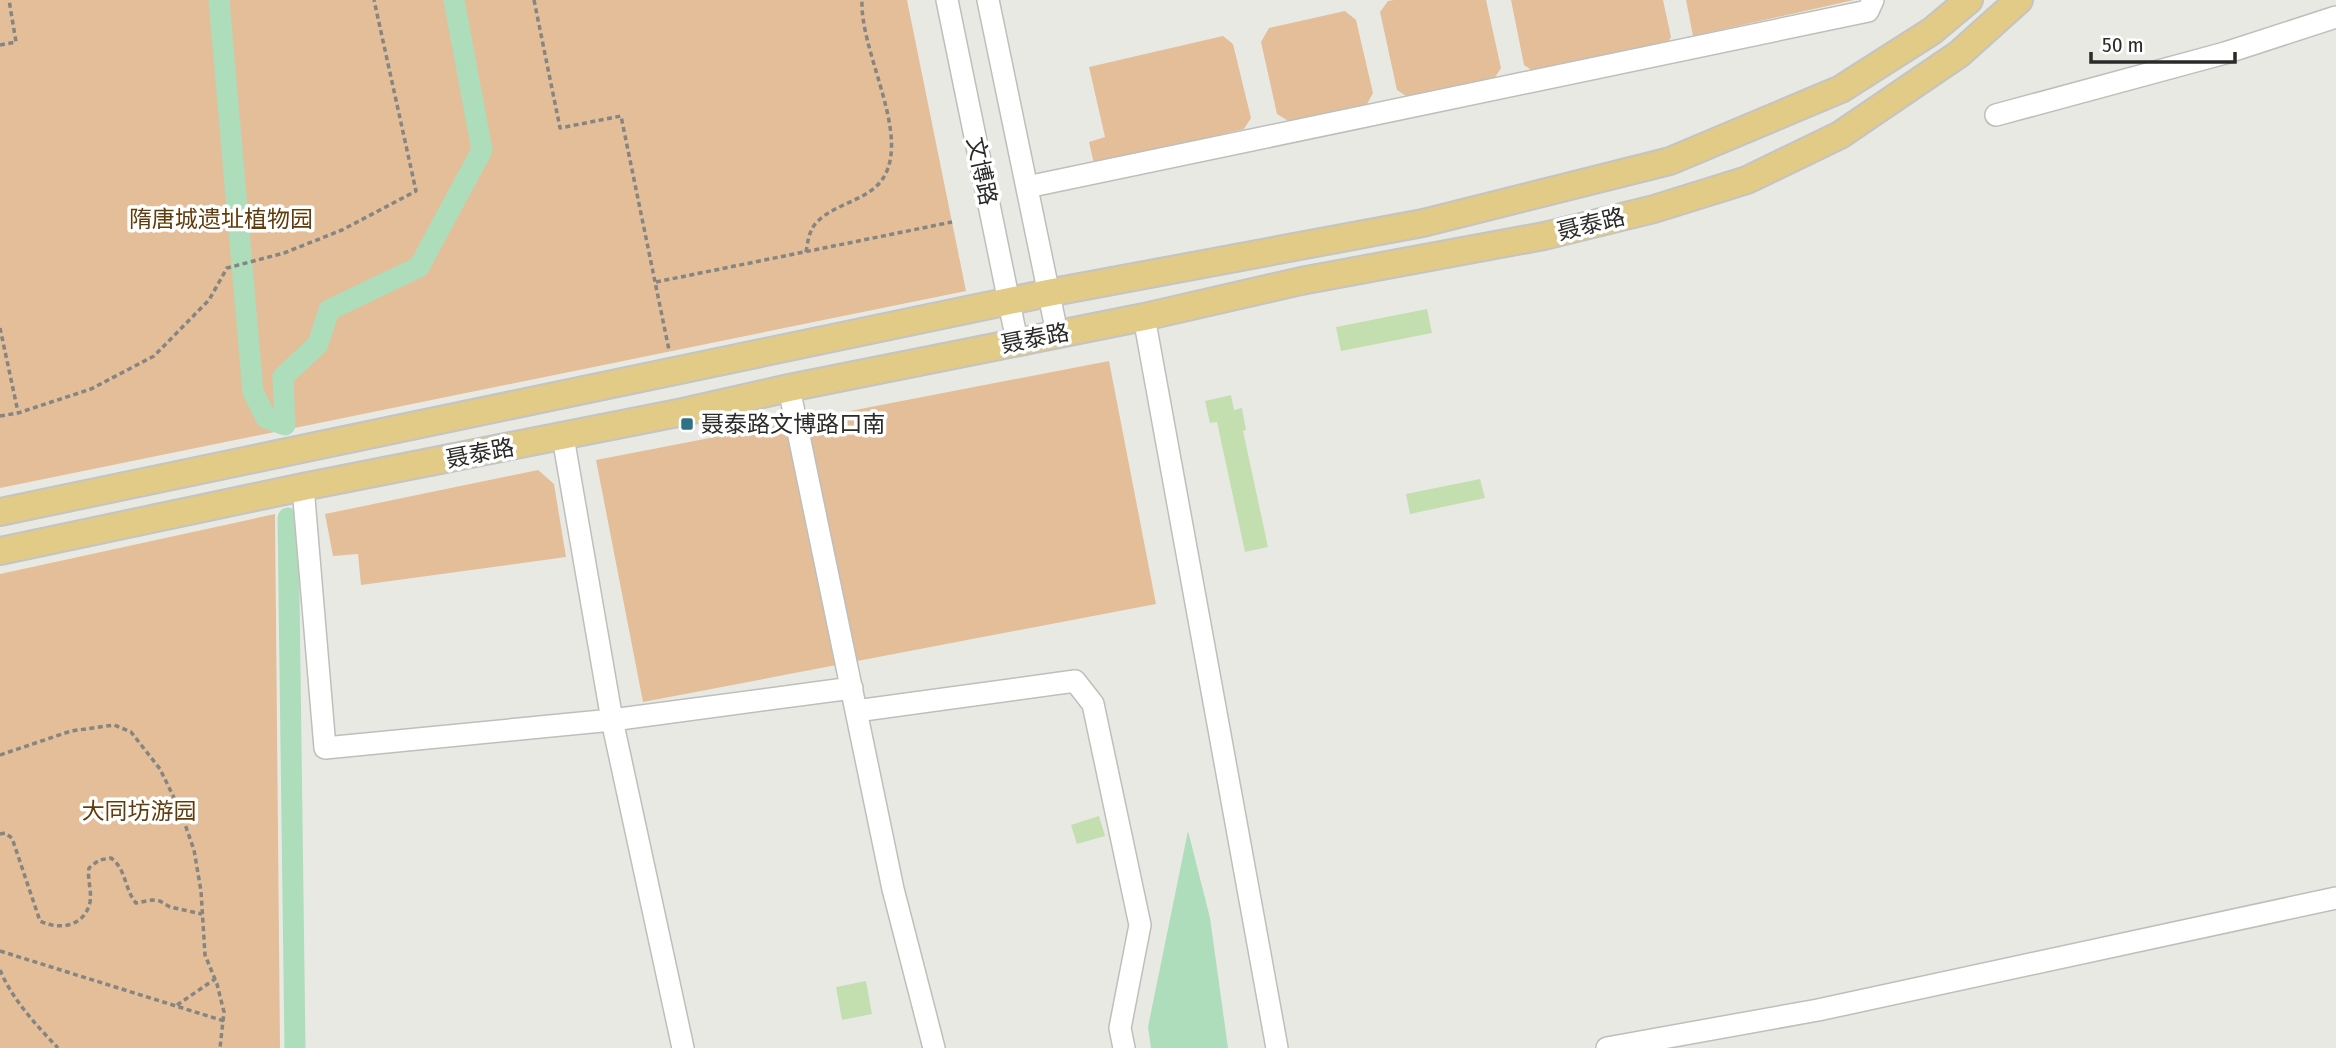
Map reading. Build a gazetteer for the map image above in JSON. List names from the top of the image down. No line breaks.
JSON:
{"streets":{"main road":["聂泰路"],"street":["文博路"]},"crossings":[["文博路","聂泰路"]],"parks":["隋唐城遗址植物园","大同坊游园"],"places":{"transit":["聂泰路文博路口南"]},"scale_bar":"50 m"}
